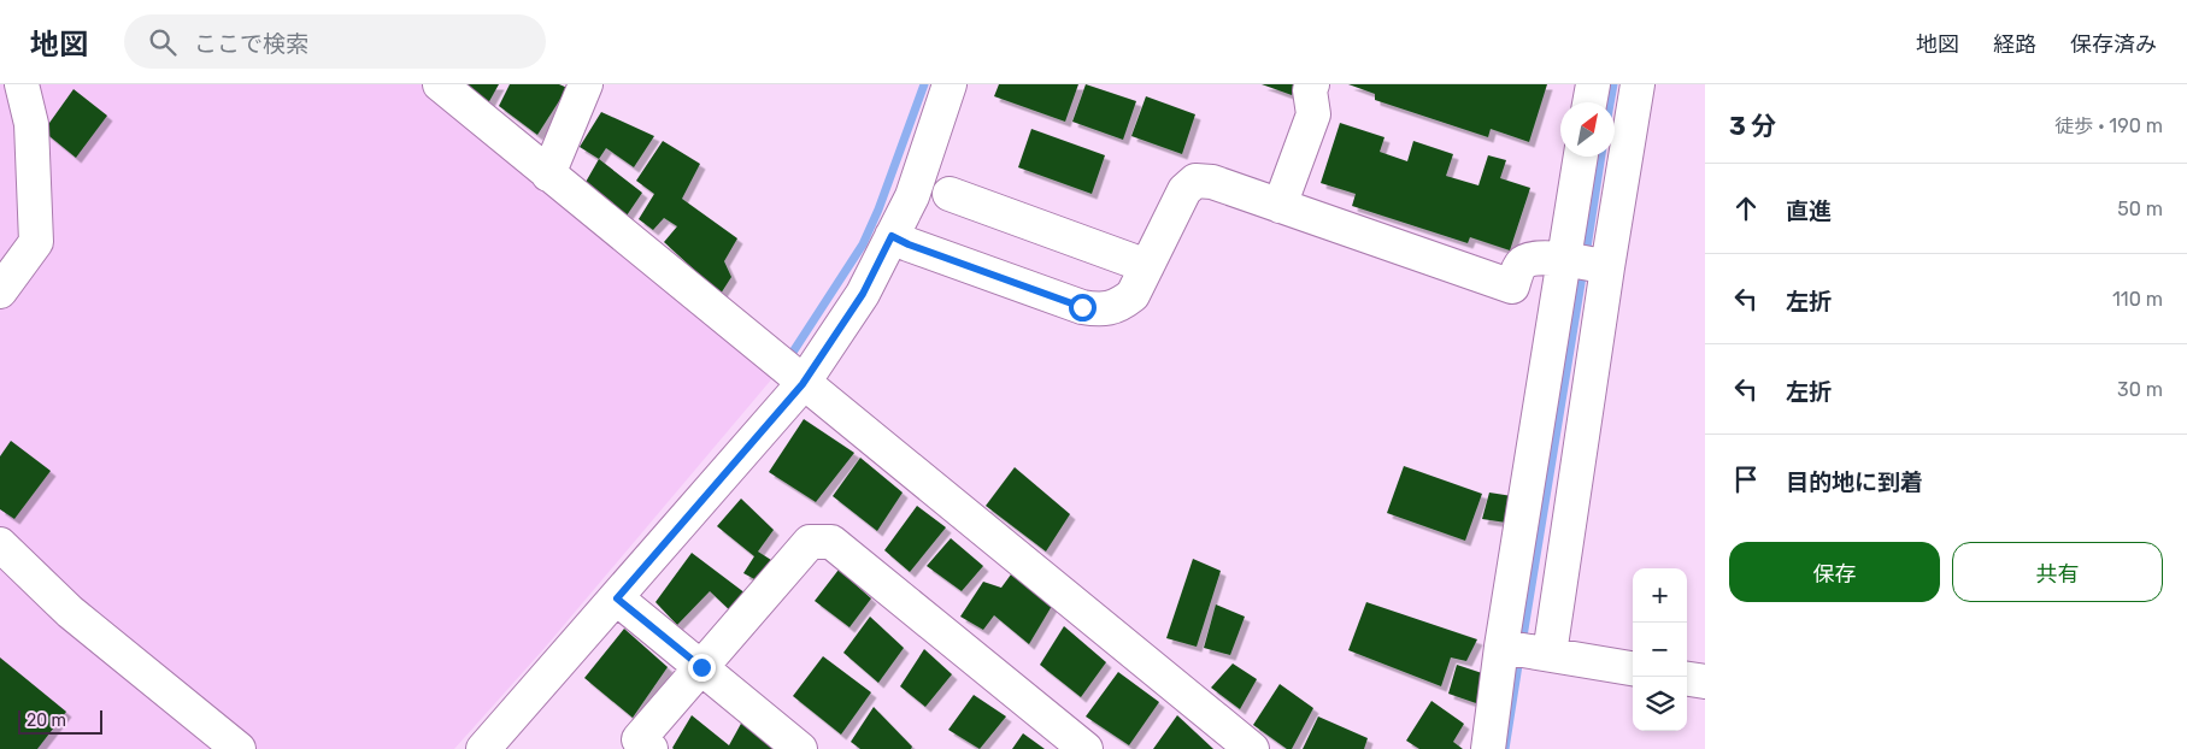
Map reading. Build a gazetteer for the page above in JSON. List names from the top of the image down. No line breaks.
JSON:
{"scale_bar":"20 m","north":"top right","page":{"header":"地図","search":"ここで検索","nav":["地図","経路","保存済み"],"heading":["3 分","徒歩 · 190 m"],"list":[["直進","50 m"],["左折","110 m"],["左折","30 m"],"目的地に到着"],"buttons":["保存","共有"],"map_buttons":["+","−"],"scale":"20 m"}}
